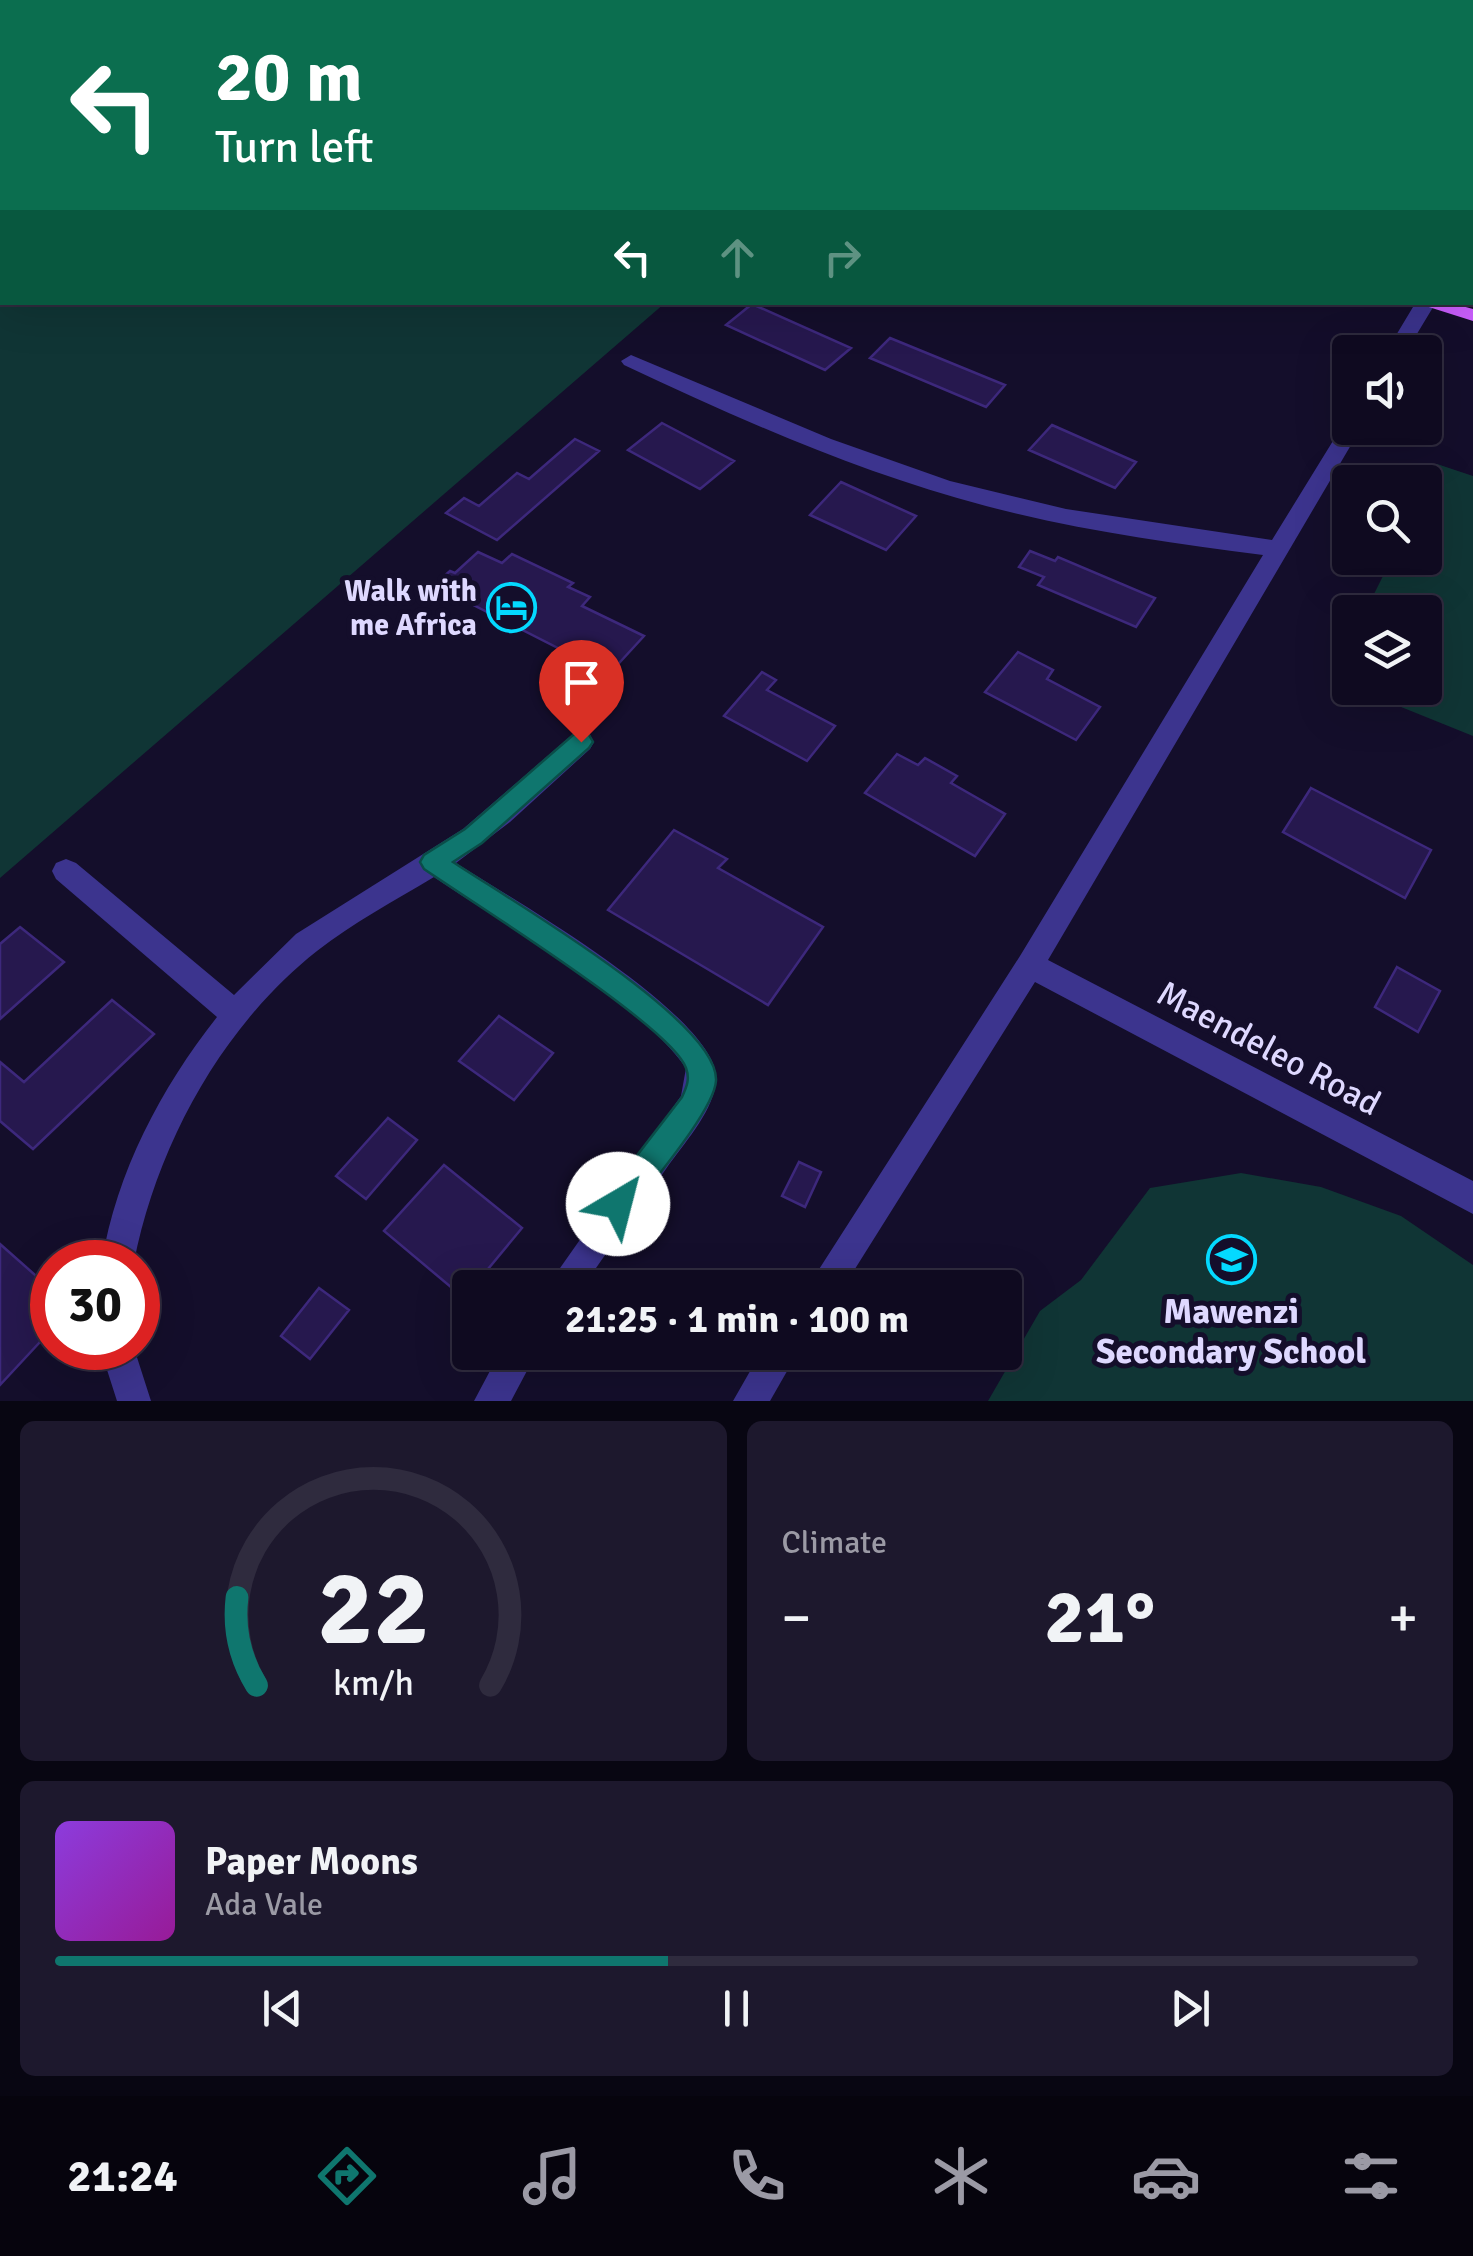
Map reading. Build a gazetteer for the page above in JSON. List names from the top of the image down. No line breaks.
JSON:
{"streets":{"street":["Maendeleo Road"]},"places":{"hotel":["Walk with me Africa"],"school or university":["Mawenzi Secondary School"]},"page":{"turn":["20 m","Turn left"],"limit":"30","trip":"21:25 · 1 min · 100 m","tile":"Climate","heat":["−","21°","+"],"song":["Paper Moons","Ada Vale"],"tabs":"21:24","gauge":["22","km/h"]}}
